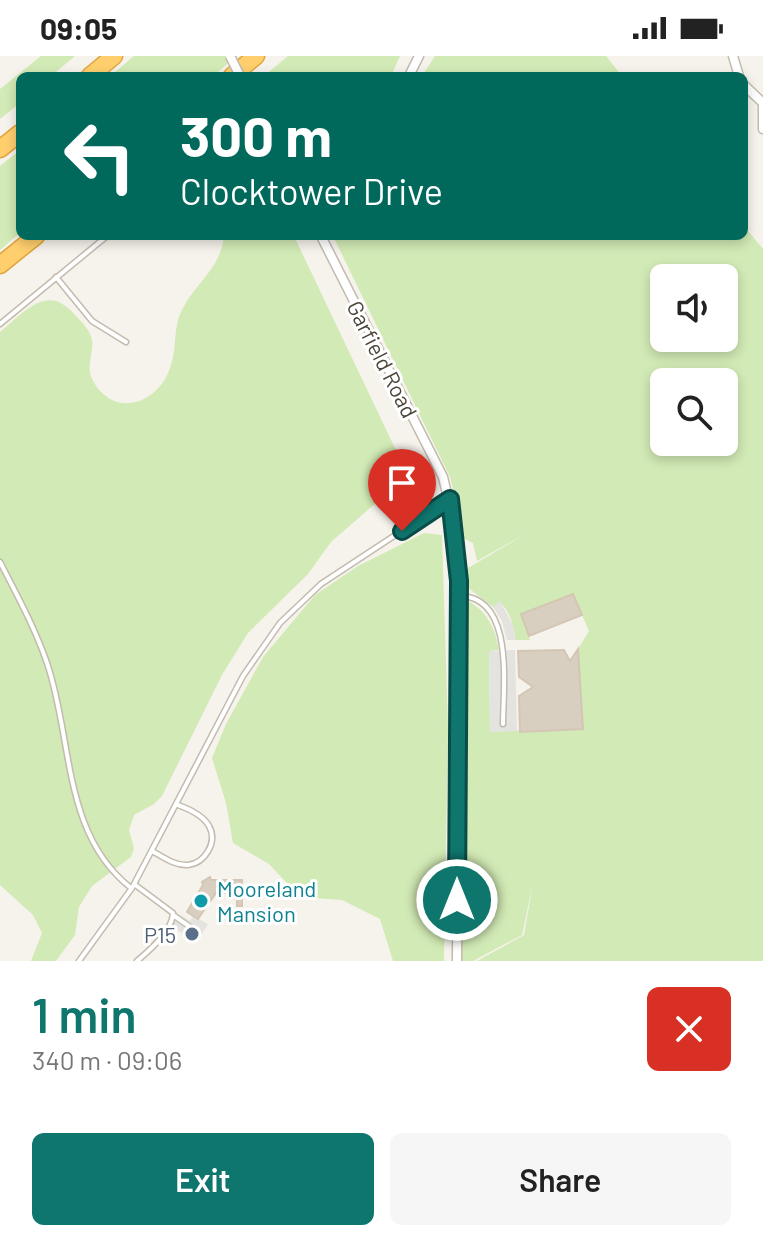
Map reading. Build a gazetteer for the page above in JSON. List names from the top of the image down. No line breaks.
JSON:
{"streets":{"street":["Garfield Road"]},"places":["Mooreland Mansion","P15"],"page":{"status":"09:05","turn":["300 m","Clocktower Drive"],"heading":["1 min","340 m · 09:06"],"buttons":["Exit","Share"]}}
